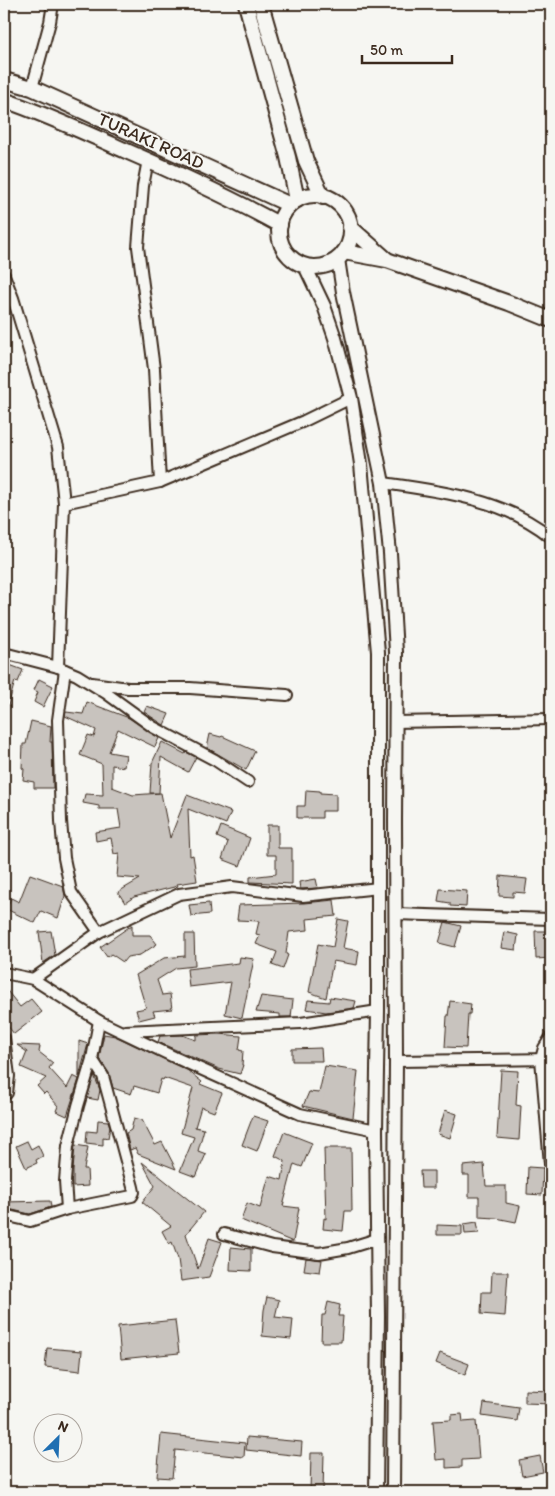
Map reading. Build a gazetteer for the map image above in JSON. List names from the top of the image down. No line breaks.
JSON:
{"streets":{"main road":["TURAKI ROAD"]},"scale_bar":"50 m","north":"top right"}
